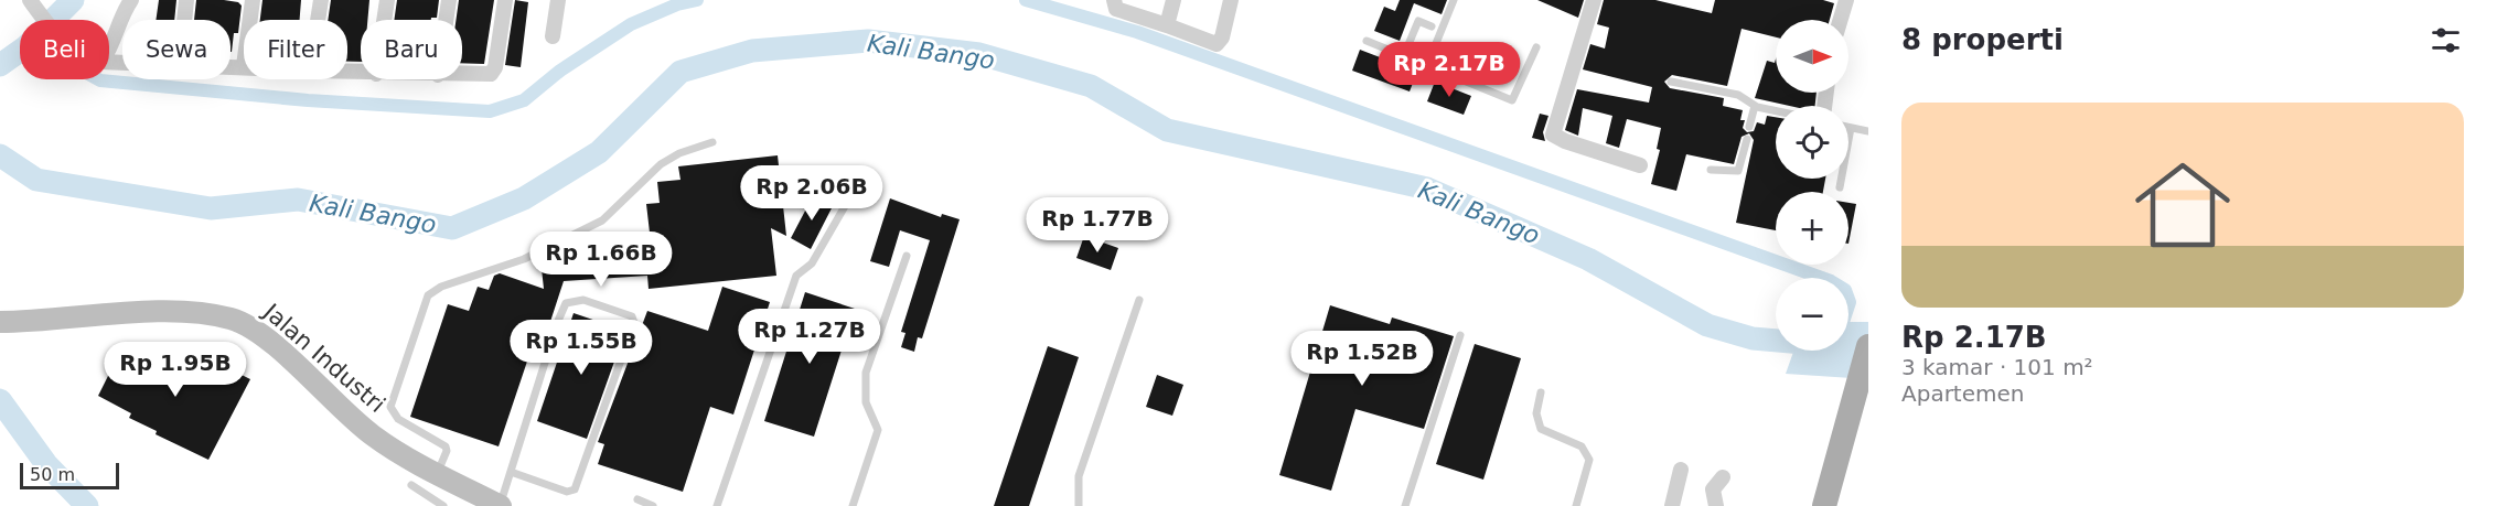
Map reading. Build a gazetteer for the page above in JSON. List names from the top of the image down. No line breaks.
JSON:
{"streets":{"street":["Jalan Industri"]},"water":["Kali Bango"],"scale_bar":"50 m","north":"right","page":{"heading":"8 properti","map_buttons":["+","−"],"chip":["Beli","Sewa","Filter","Baru"],"price":["Rp 2.17B","Rp 2.06B","Rp 1.77B","Rp 1.66B","Rp 1.27B","Rp 1.55B","Rp 1.52B","Rp 1.95B"],"list":[{"name":"Rp 2.17B","note":"3 kamar · 101 m² · Apartemen"}],"scale":"50 m"}}
